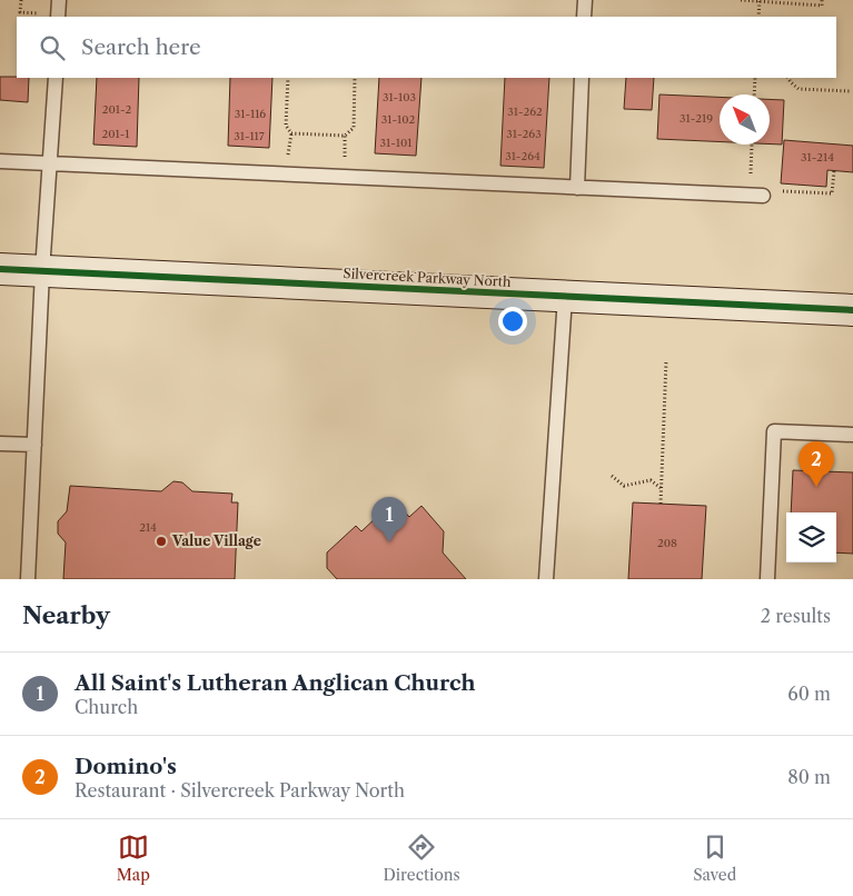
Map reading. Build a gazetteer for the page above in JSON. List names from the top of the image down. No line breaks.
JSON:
{"streets":{"main road":["Silvercreek Parkway North"]},"places":["Value Village"],"house_numbers":["31-103","201-2","31-262","31-116","31-219","31-102","201-1","31-263","31-117","31-101","31-264","31-214","214","208"],"north":"top left","page":{"search":"Search here","pins":["2","1"],"heading":["Nearby","2 results"],"list":[{"mark":"1","name":"All Saint's Lutheran Anglican Church","note":"Church","value":"60 m"},{"mark":"2","name":"Domino's","note":"Restaurant · Silvercreek Parkway North","value":"80 m"}],"nav":["Map","Directions","Saved"]}}
